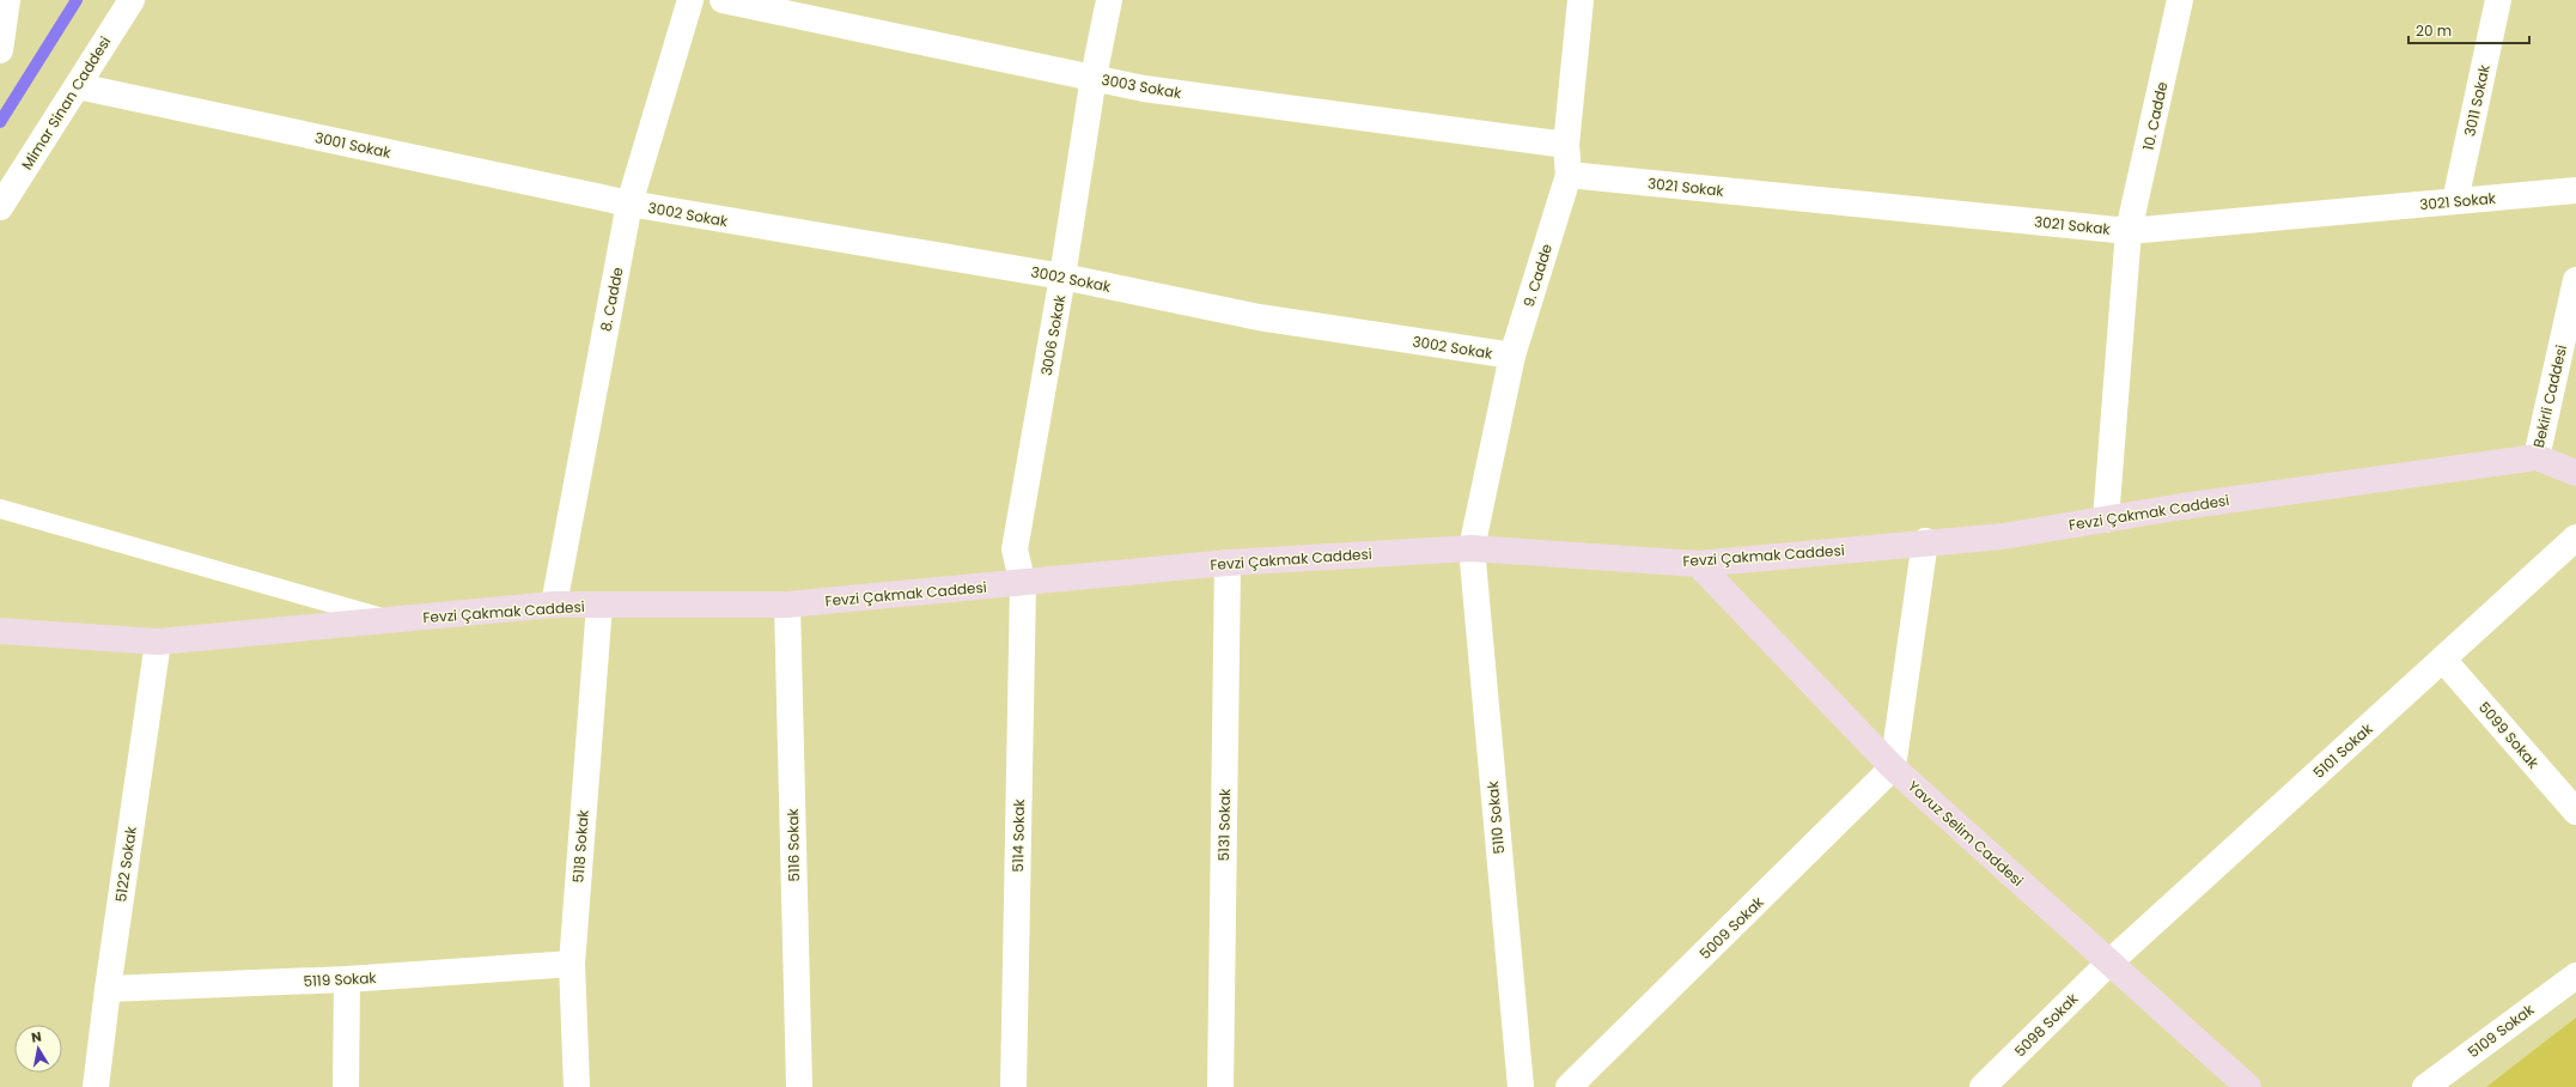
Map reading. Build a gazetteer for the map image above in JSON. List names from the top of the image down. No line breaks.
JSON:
{"streets":{"street":["3003 Sokak","3011 Sokak","Mimar Sinan Caddesi","10. Cadde","3001 Sokak","3021 Sokak","3002 Sokak","9. Cadde","8. Cadde","3006 Sokak","Bekirli Caddesi","Fevzi Çakmak Caddesi","5099 Sokak","5101 Sokak","5110 Sokak","5131 Sokak","Yavuz Selim Caddesi","5114 Sokak","5116 Sokak","5118 Sokak","5122 Sokak","5009 Sokak","5119 Sokak","5098 Sokak","5109 Sokak"]},"crossings":[["3003 Sokak","9. Cadde"],["3003 Sokak","3006 Sokak"],["3011 Sokak","3021 Sokak"],["Mimar Sinan Caddesi","3001 Sokak"],["10. Cadde","3021 Sokak"],["10. Cadde","Fevzi Çakmak Caddesi"],["3001 Sokak","3002 Sokak"],["3001 Sokak","8. Cadde"],["3021 Sokak","9. Cadde"],["3002 Sokak","9. Cadde"],["3002 Sokak","8. Cadde"],["3002 Sokak","3006 Sokak"],["9. Cadde","Fevzi Çakmak Caddesi"],["9. Cadde","5110 Sokak"],["8. Cadde","Fevzi Çakmak Caddesi"],["3006 Sokak","Fevzi Çakmak Caddesi"],["3006 Sokak","5114 Sokak"],["Bekirli Caddesi","Fevzi Çakmak Caddesi"],["Fevzi Çakmak Caddesi","5110 Sokak"],["Fevzi Çakmak Caddesi","5131 Sokak"],["Fevzi Çakmak Caddesi","Yavuz Selim Caddesi"],["Fevzi Çakmak Caddesi","5114 Sokak"],["Fevzi Çakmak Caddesi","5116 Sokak"],["Fevzi Çakmak Caddesi","5118 Sokak"],["Fevzi Çakmak Caddesi","5122 Sokak"],["5099 Sokak","5101 Sokak"],["5101 Sokak","Yavuz Selim Caddesi"],["5101 Sokak","5098 Sokak"],["Yavuz Selim Caddesi","5009 Sokak"],["Yavuz Selim Caddesi","5098 Sokak"],["5118 Sokak","5119 Sokak"],["5122 Sokak","5119 Sokak"]],"scale_bar":"20 m","north":"top"}
